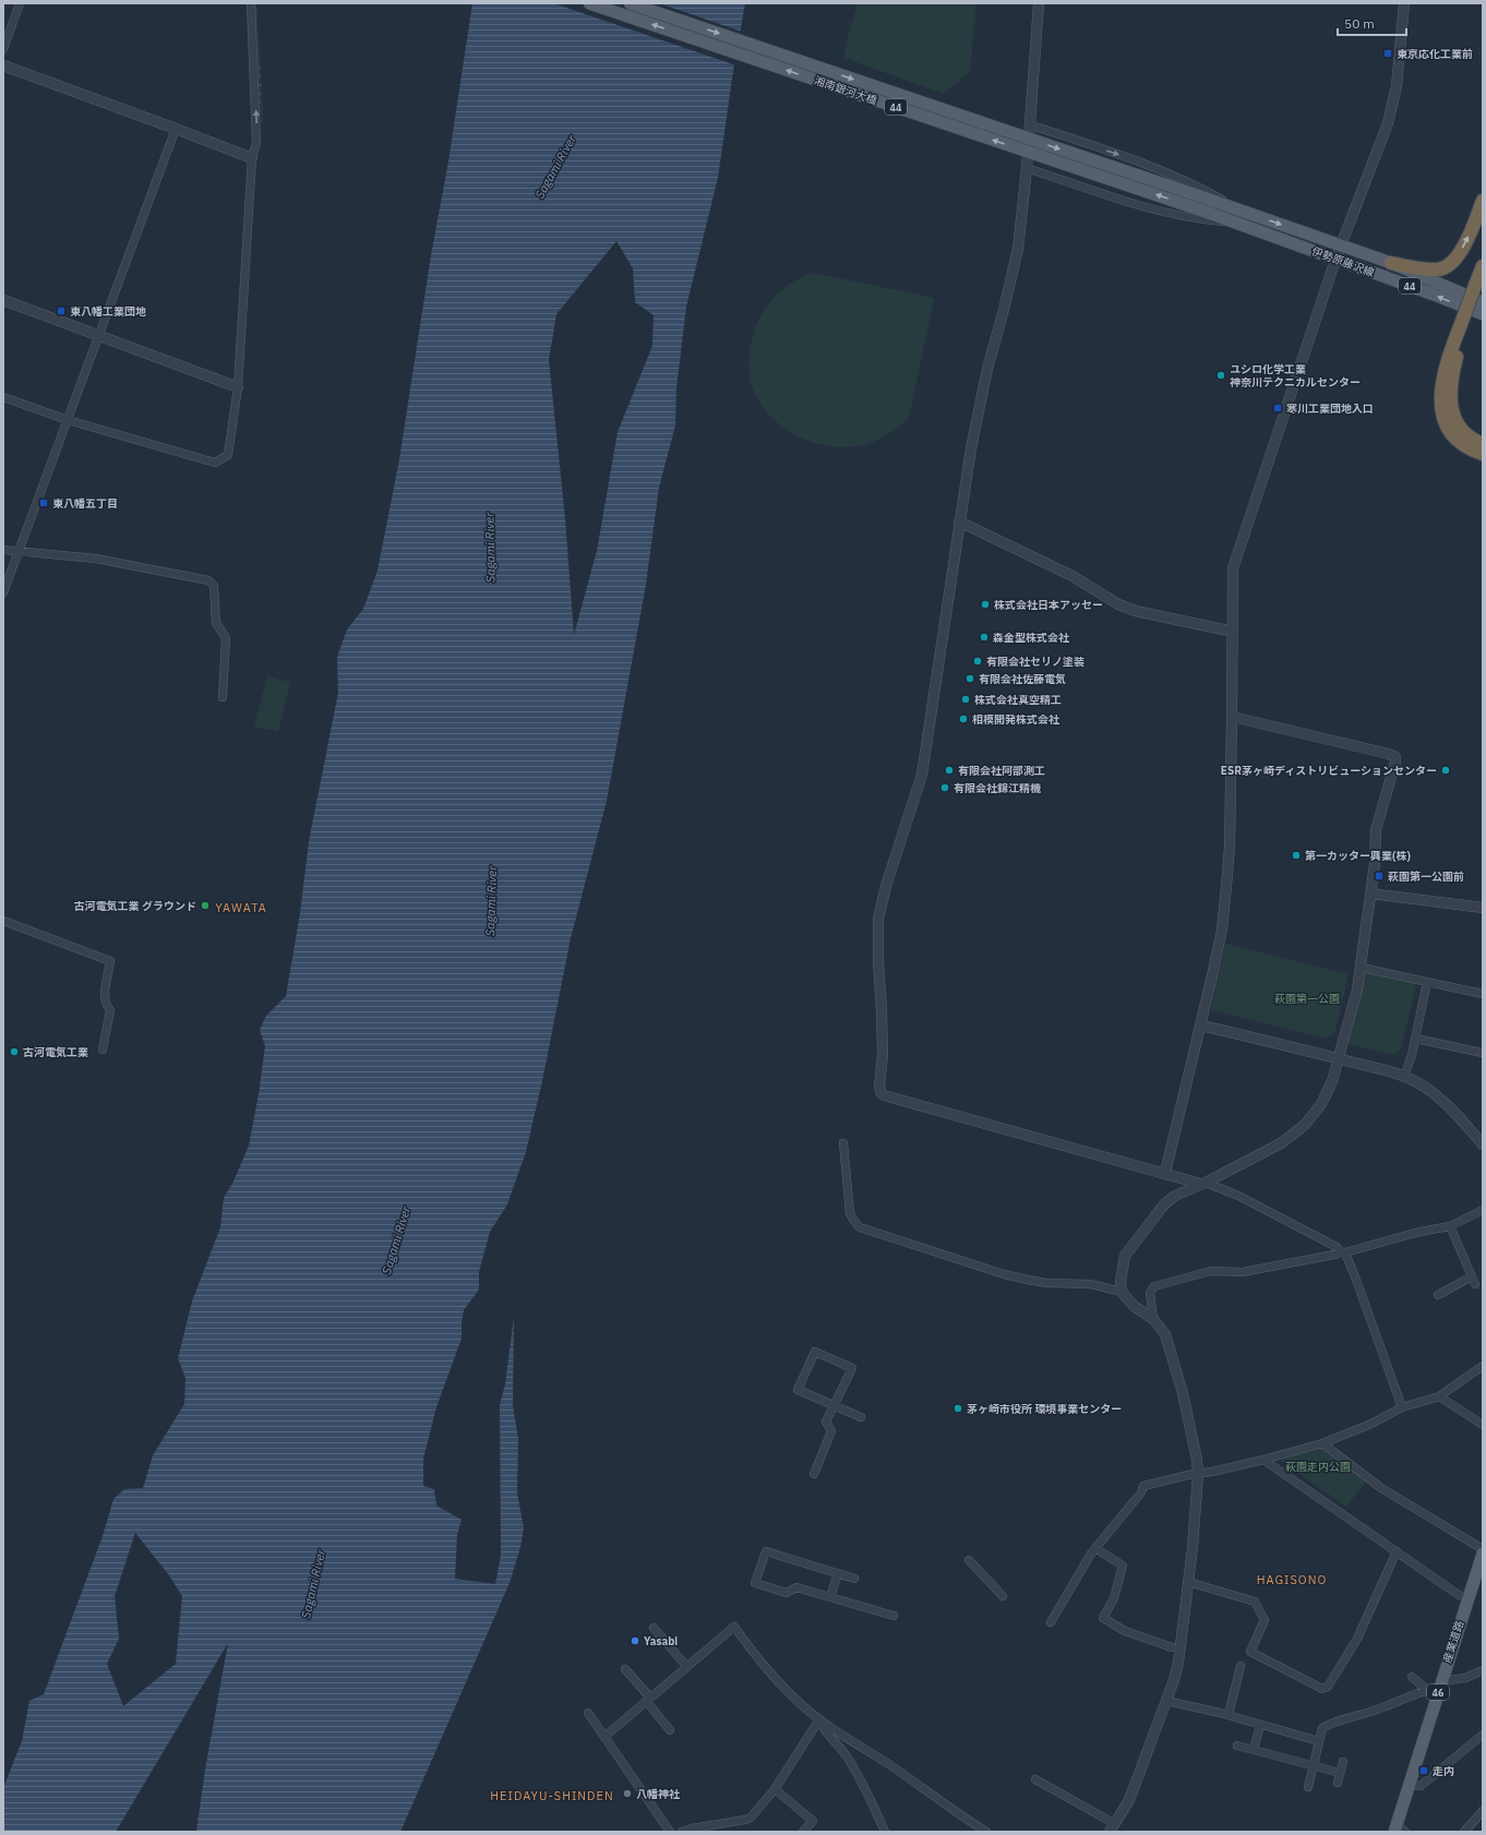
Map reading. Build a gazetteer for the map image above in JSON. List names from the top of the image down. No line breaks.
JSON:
{"streets":{"main road":["湘南銀河大橋","44","伊勢原藤沢線","産業道路","46"]},"crossings":[["湘南銀河大橋","伊勢原藤沢線"]],"districts":["YAWATA","HAGISONO","HEIDAYU-SHINDEN"],"water":["Sagami River"],"parks":["萩園第一公園","萩園走内公園"],"places":{"transit":["東京応化工業前","東八幡工業団地","寒川工業団地入口","東八幡五丁目","萩園第一公園前","走内"],"other":["ユシロ化学工業 神奈川テクニカルセンター","株式会社日本アッセー","森金型株式会社","有限会社セリノ塗装","有限会社佐藤電気","株式会社真空精工","相模開発株式会社","有限会社阿部測工","ESR茅ヶ崎ディストリビューションセンター","有限会社錦江精機","第一カッター興業(株)","古河電気工業 グラウンド","古河電気工業","茅ヶ崎市役所 環境事業センター","Yasabi","八幡神社"]},"scale_bar":"50 m"}
